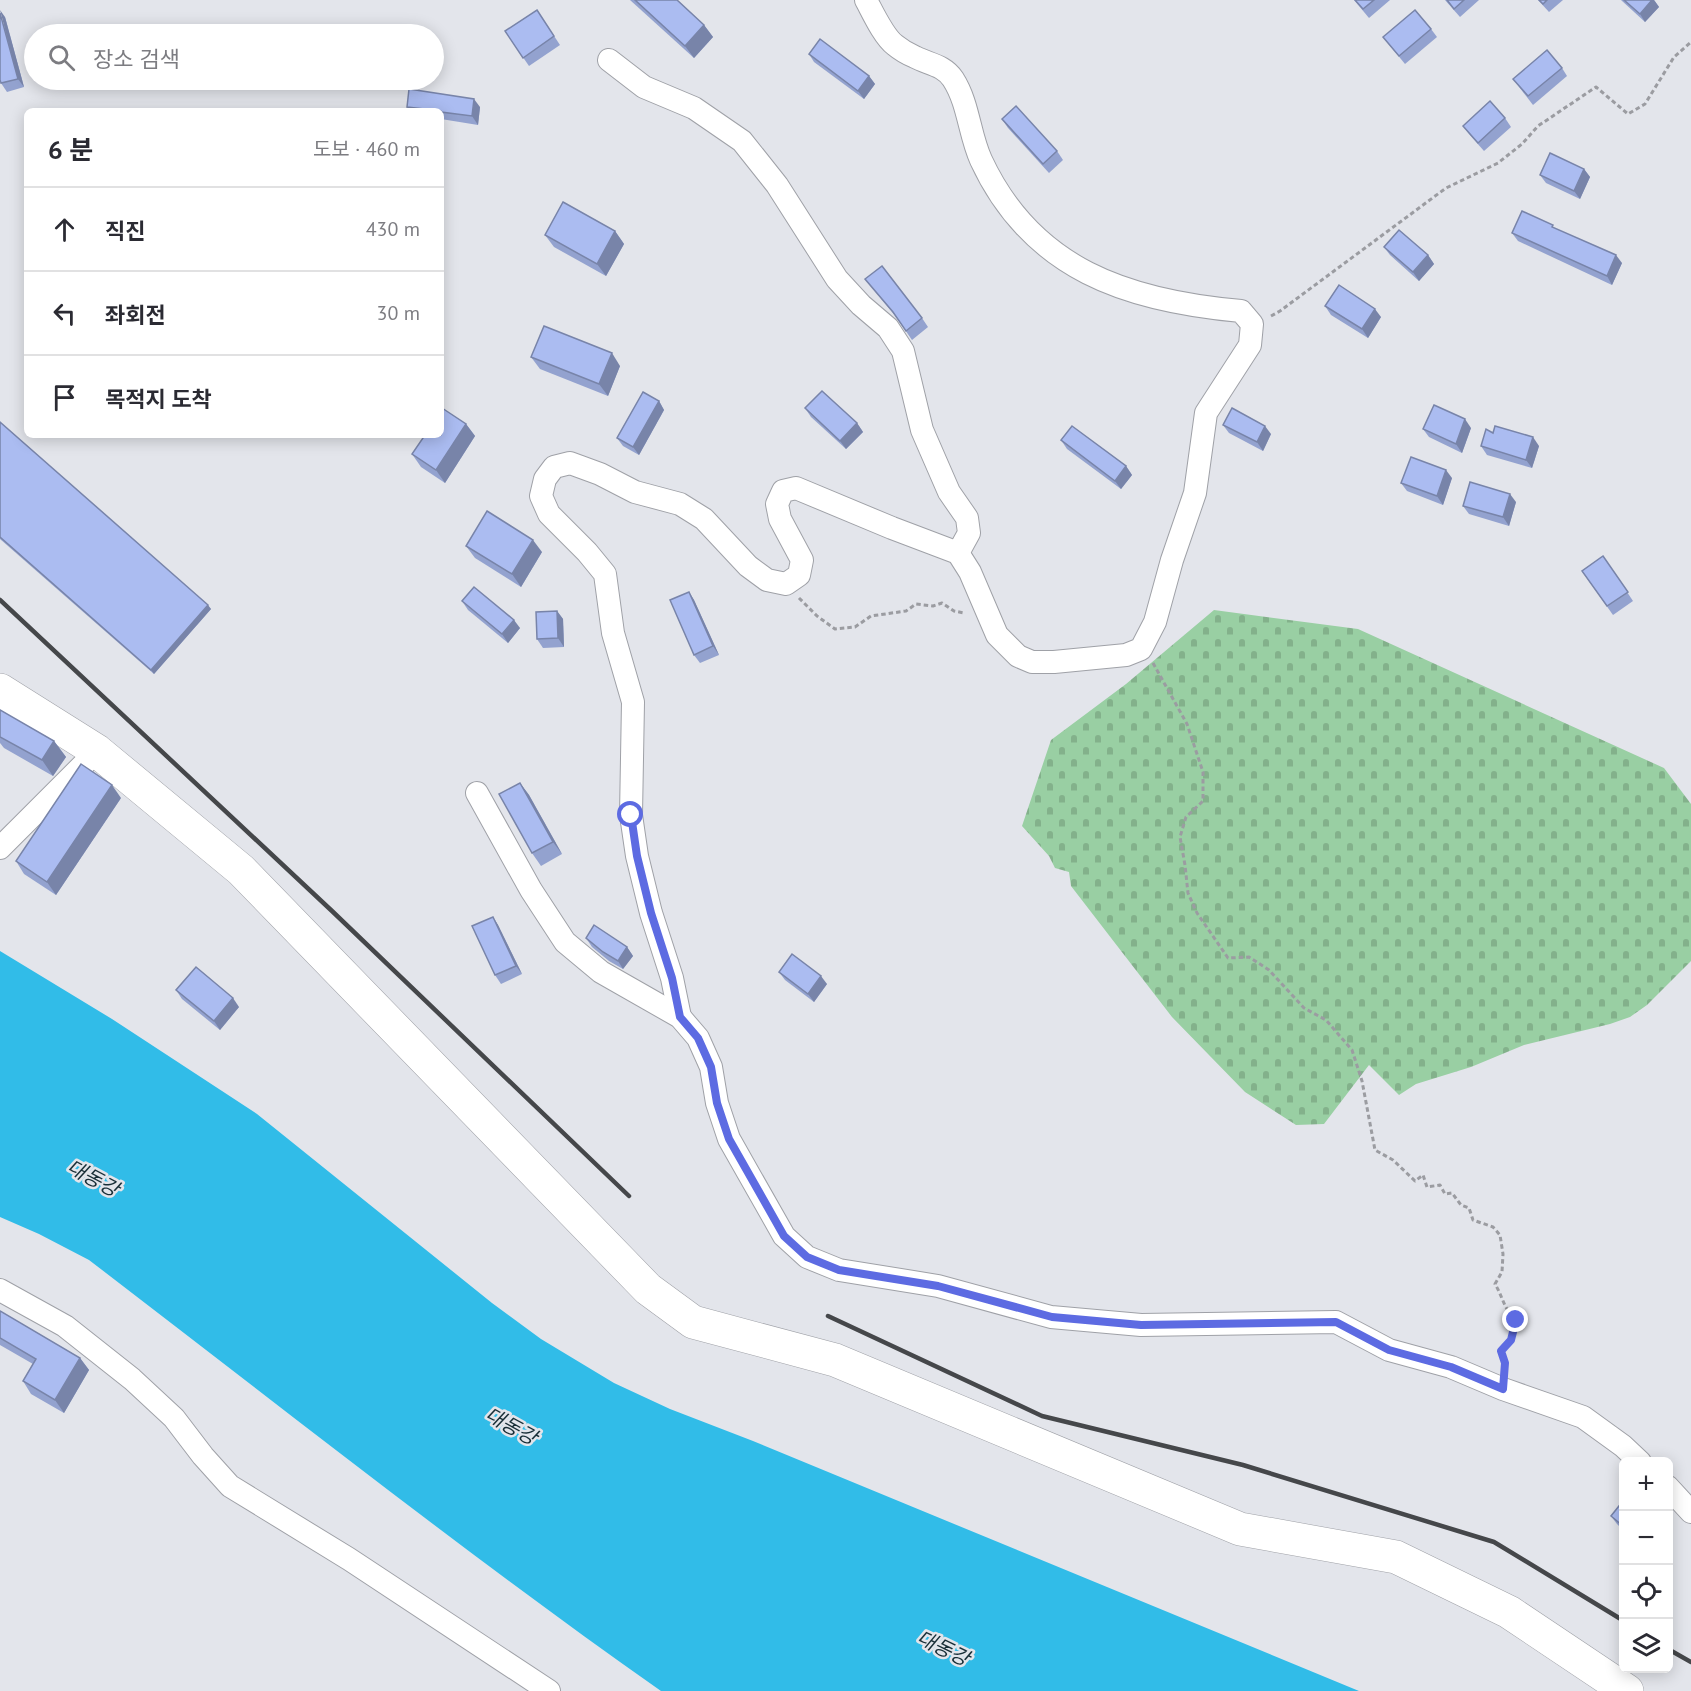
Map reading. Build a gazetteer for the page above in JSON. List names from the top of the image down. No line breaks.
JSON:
{"water":["대동강"],"page":{"search":"장소 검색","heading":["6 분","도보 · 460 m"],"list":[["직진","430 m"],["좌회전","30 m"],"목적지 도착"],"map_buttons":["+","−"]}}
